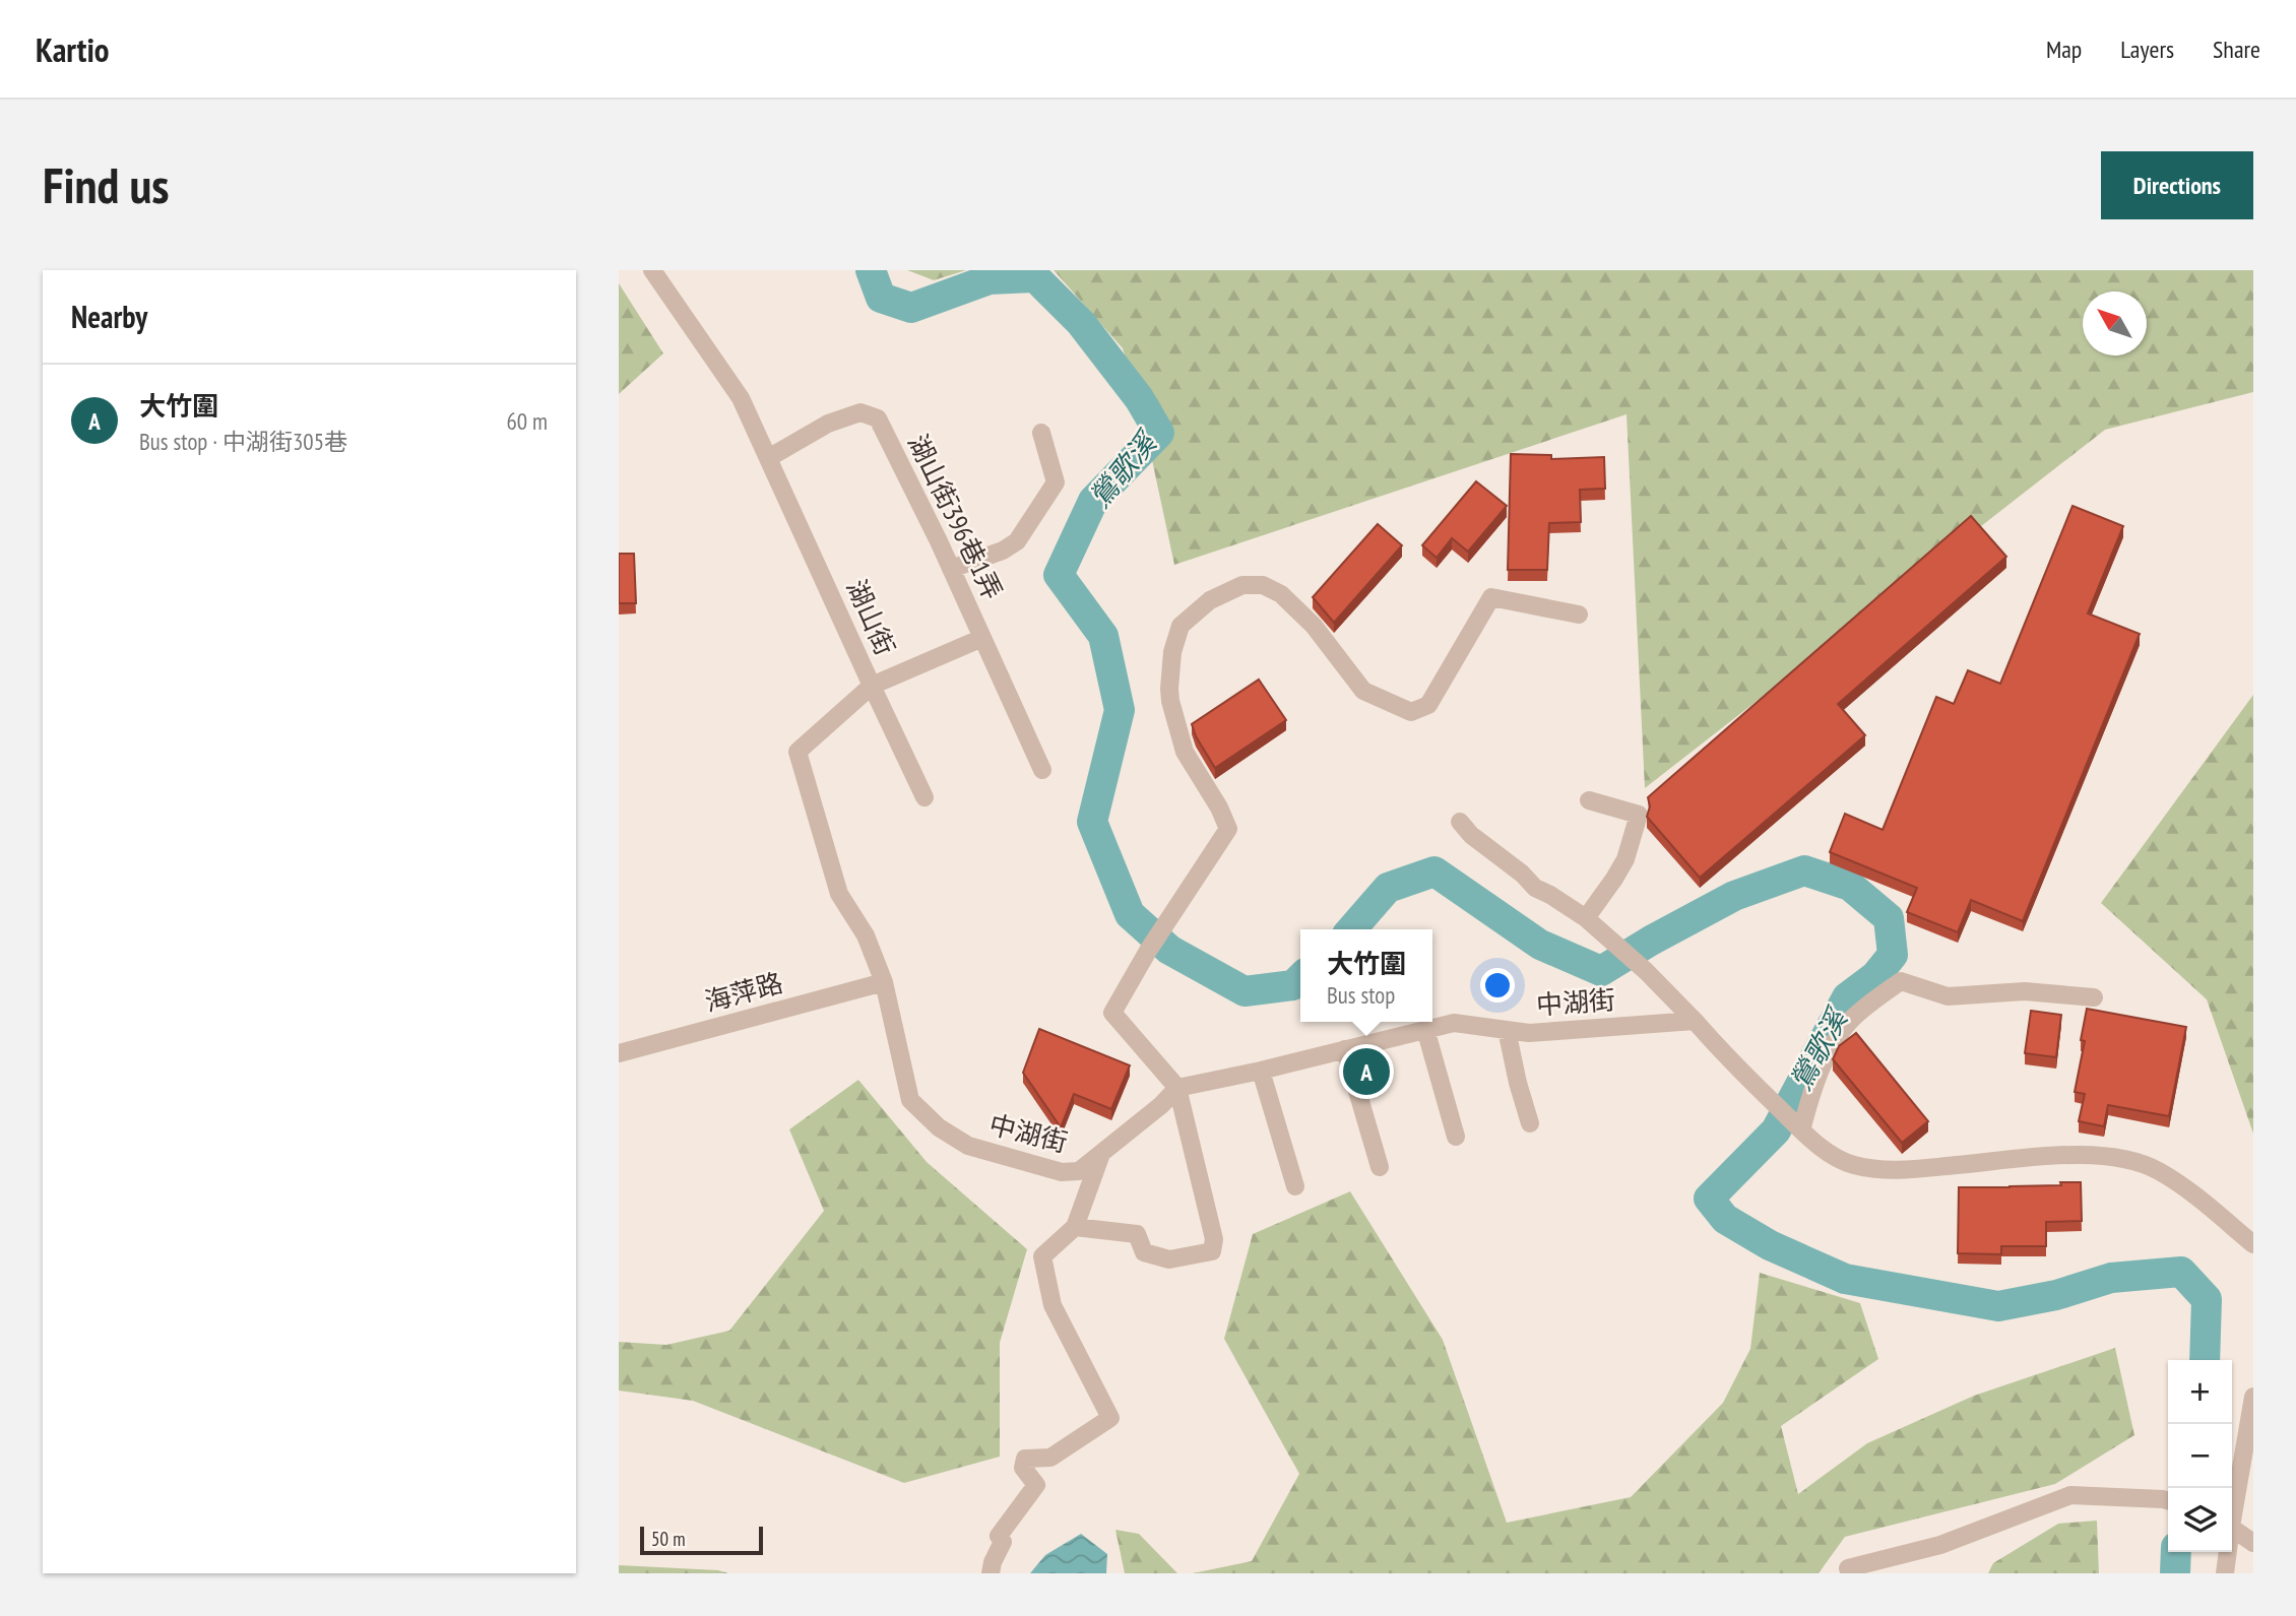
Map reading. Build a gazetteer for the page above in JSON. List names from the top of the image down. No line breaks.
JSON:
{"streets":{"street":["湖山街396巷1弄","湖山街","海萍路","中湖街"]},"crossings":[["湖山街396巷1弄","湖山街"],["湖山街","海萍路"],["湖山街","中湖街"],["海萍路","中湖街"]],"water":["鶯歌溪"],"scale_bar":"50 m","north":"top left","page":{"header":"Kartio","nav":["Map","Layers","Share"],"buttons":"Directions","title":"Find us","heading":"Nearby","list":[{"mark":"A","name":"大竹圍","note":"Bus stop · 中湖街305巷","value":"60 m"}],"popup":["大竹圍","Bus stop"],"pins":"A","map_buttons":["+","−"],"scale":"50 m"}}
